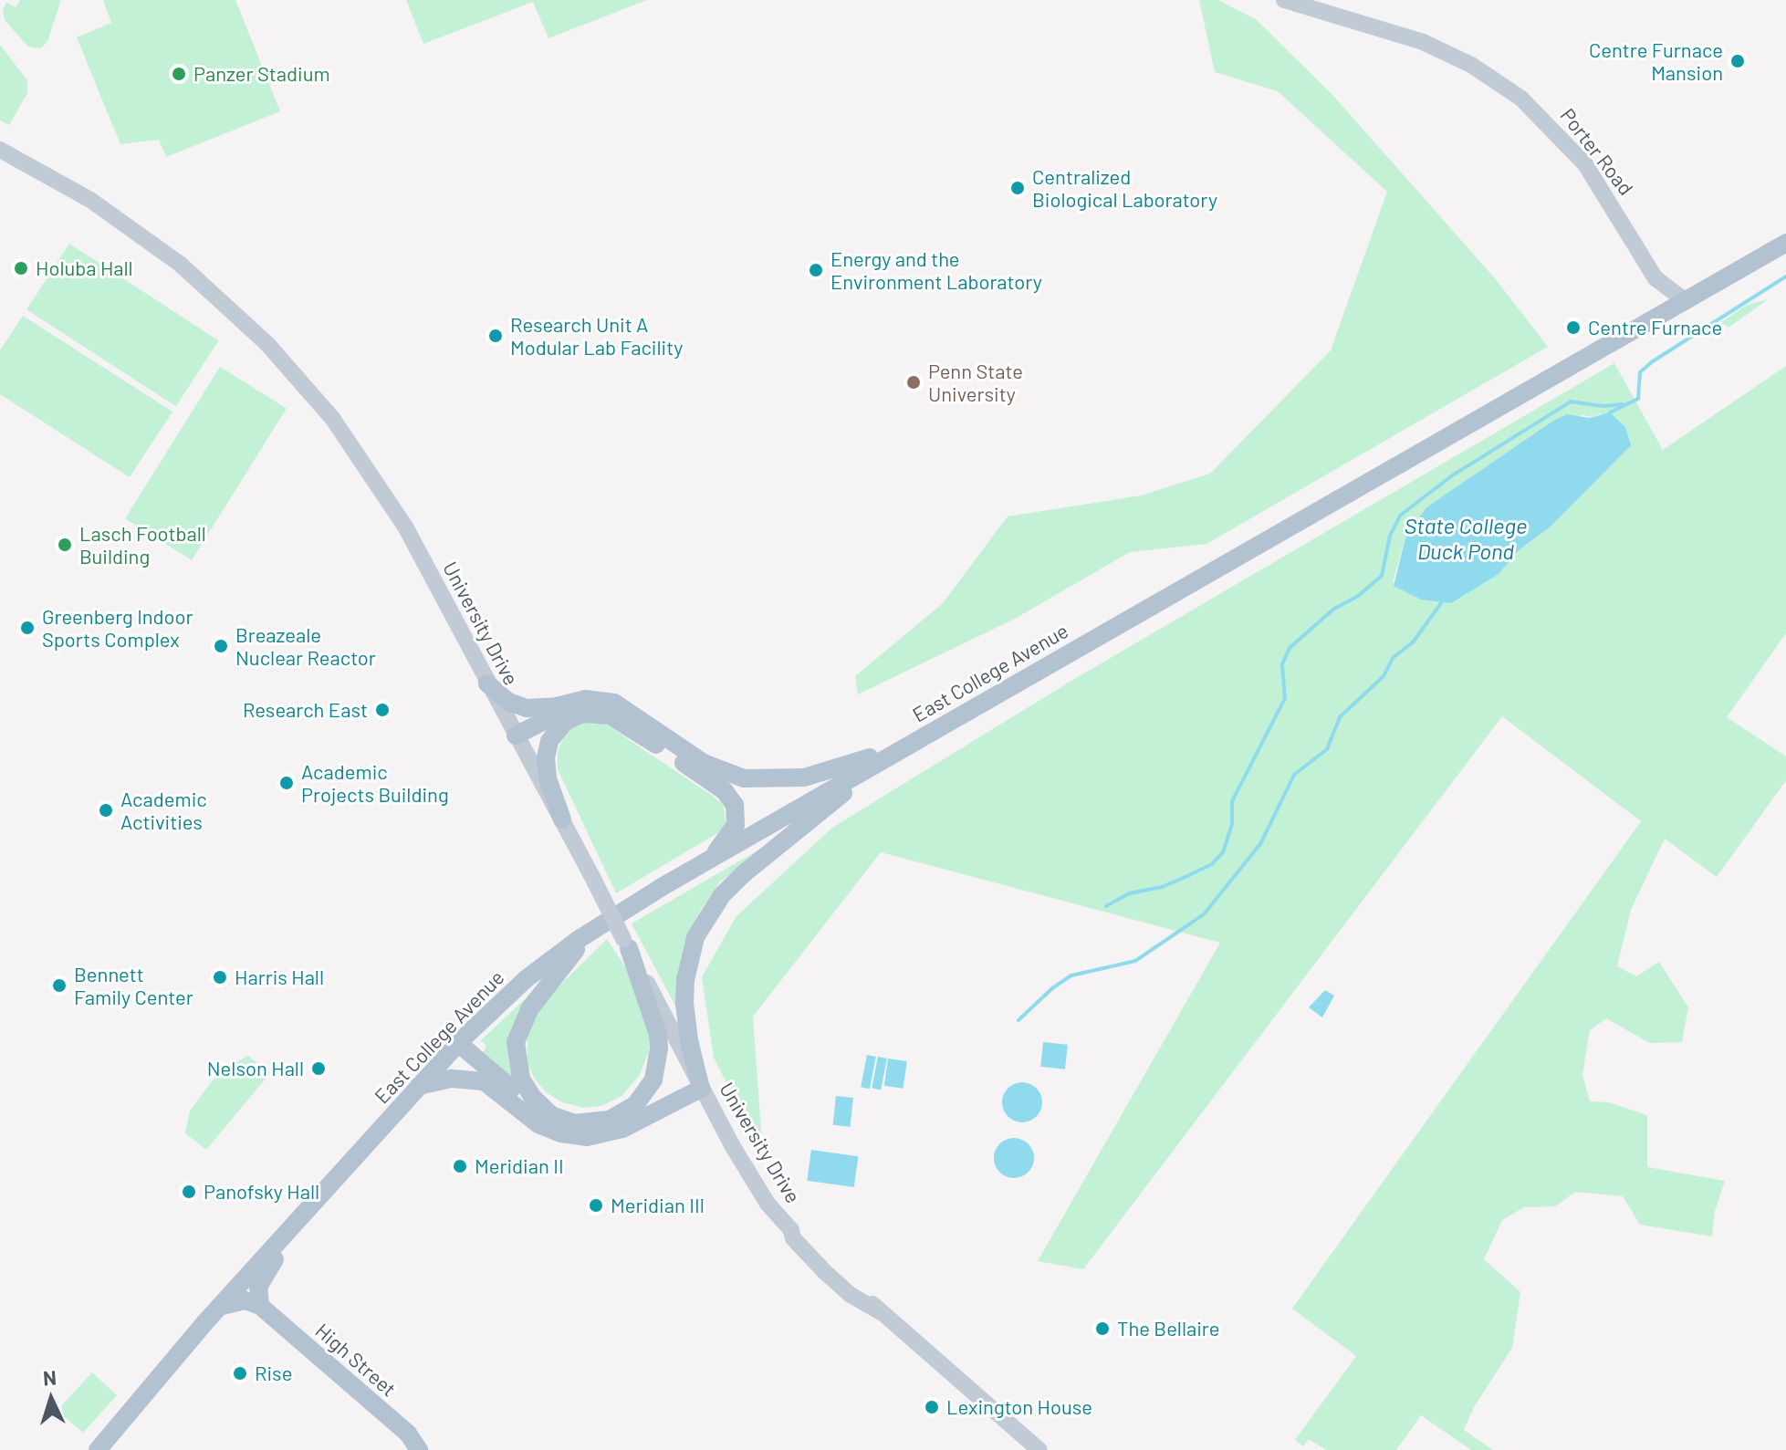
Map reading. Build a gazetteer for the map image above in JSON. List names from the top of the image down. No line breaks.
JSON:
{"streets":{"main road":["Porter Road","University Drive","East College Avenue","High Street"]},"crossings":[["Porter Road","East College Avenue"],["East College Avenue","High Street"]],"water":["State College Duck Pond"],"places":["Centre Furnace Mansion","Panzer Stadium","Centralized Biological Laboratory","Holuba Hall","Energy and the Environment Laboratory","Centre Furnace","Research Unit A Modular Lab Facility","Penn State University","Lasch Football Building","Greenberg Indoor Sports Complex","Breazeale Nuclear Reactor","Research East","Academic Projects Building","Academic Activities","Harris Hall","Bennett Family Center","Nelson Hall","Meridian II","Panofsky Hall","Meridian III","The Bellaire","Rise","Lexington House"],"north":"top"}
